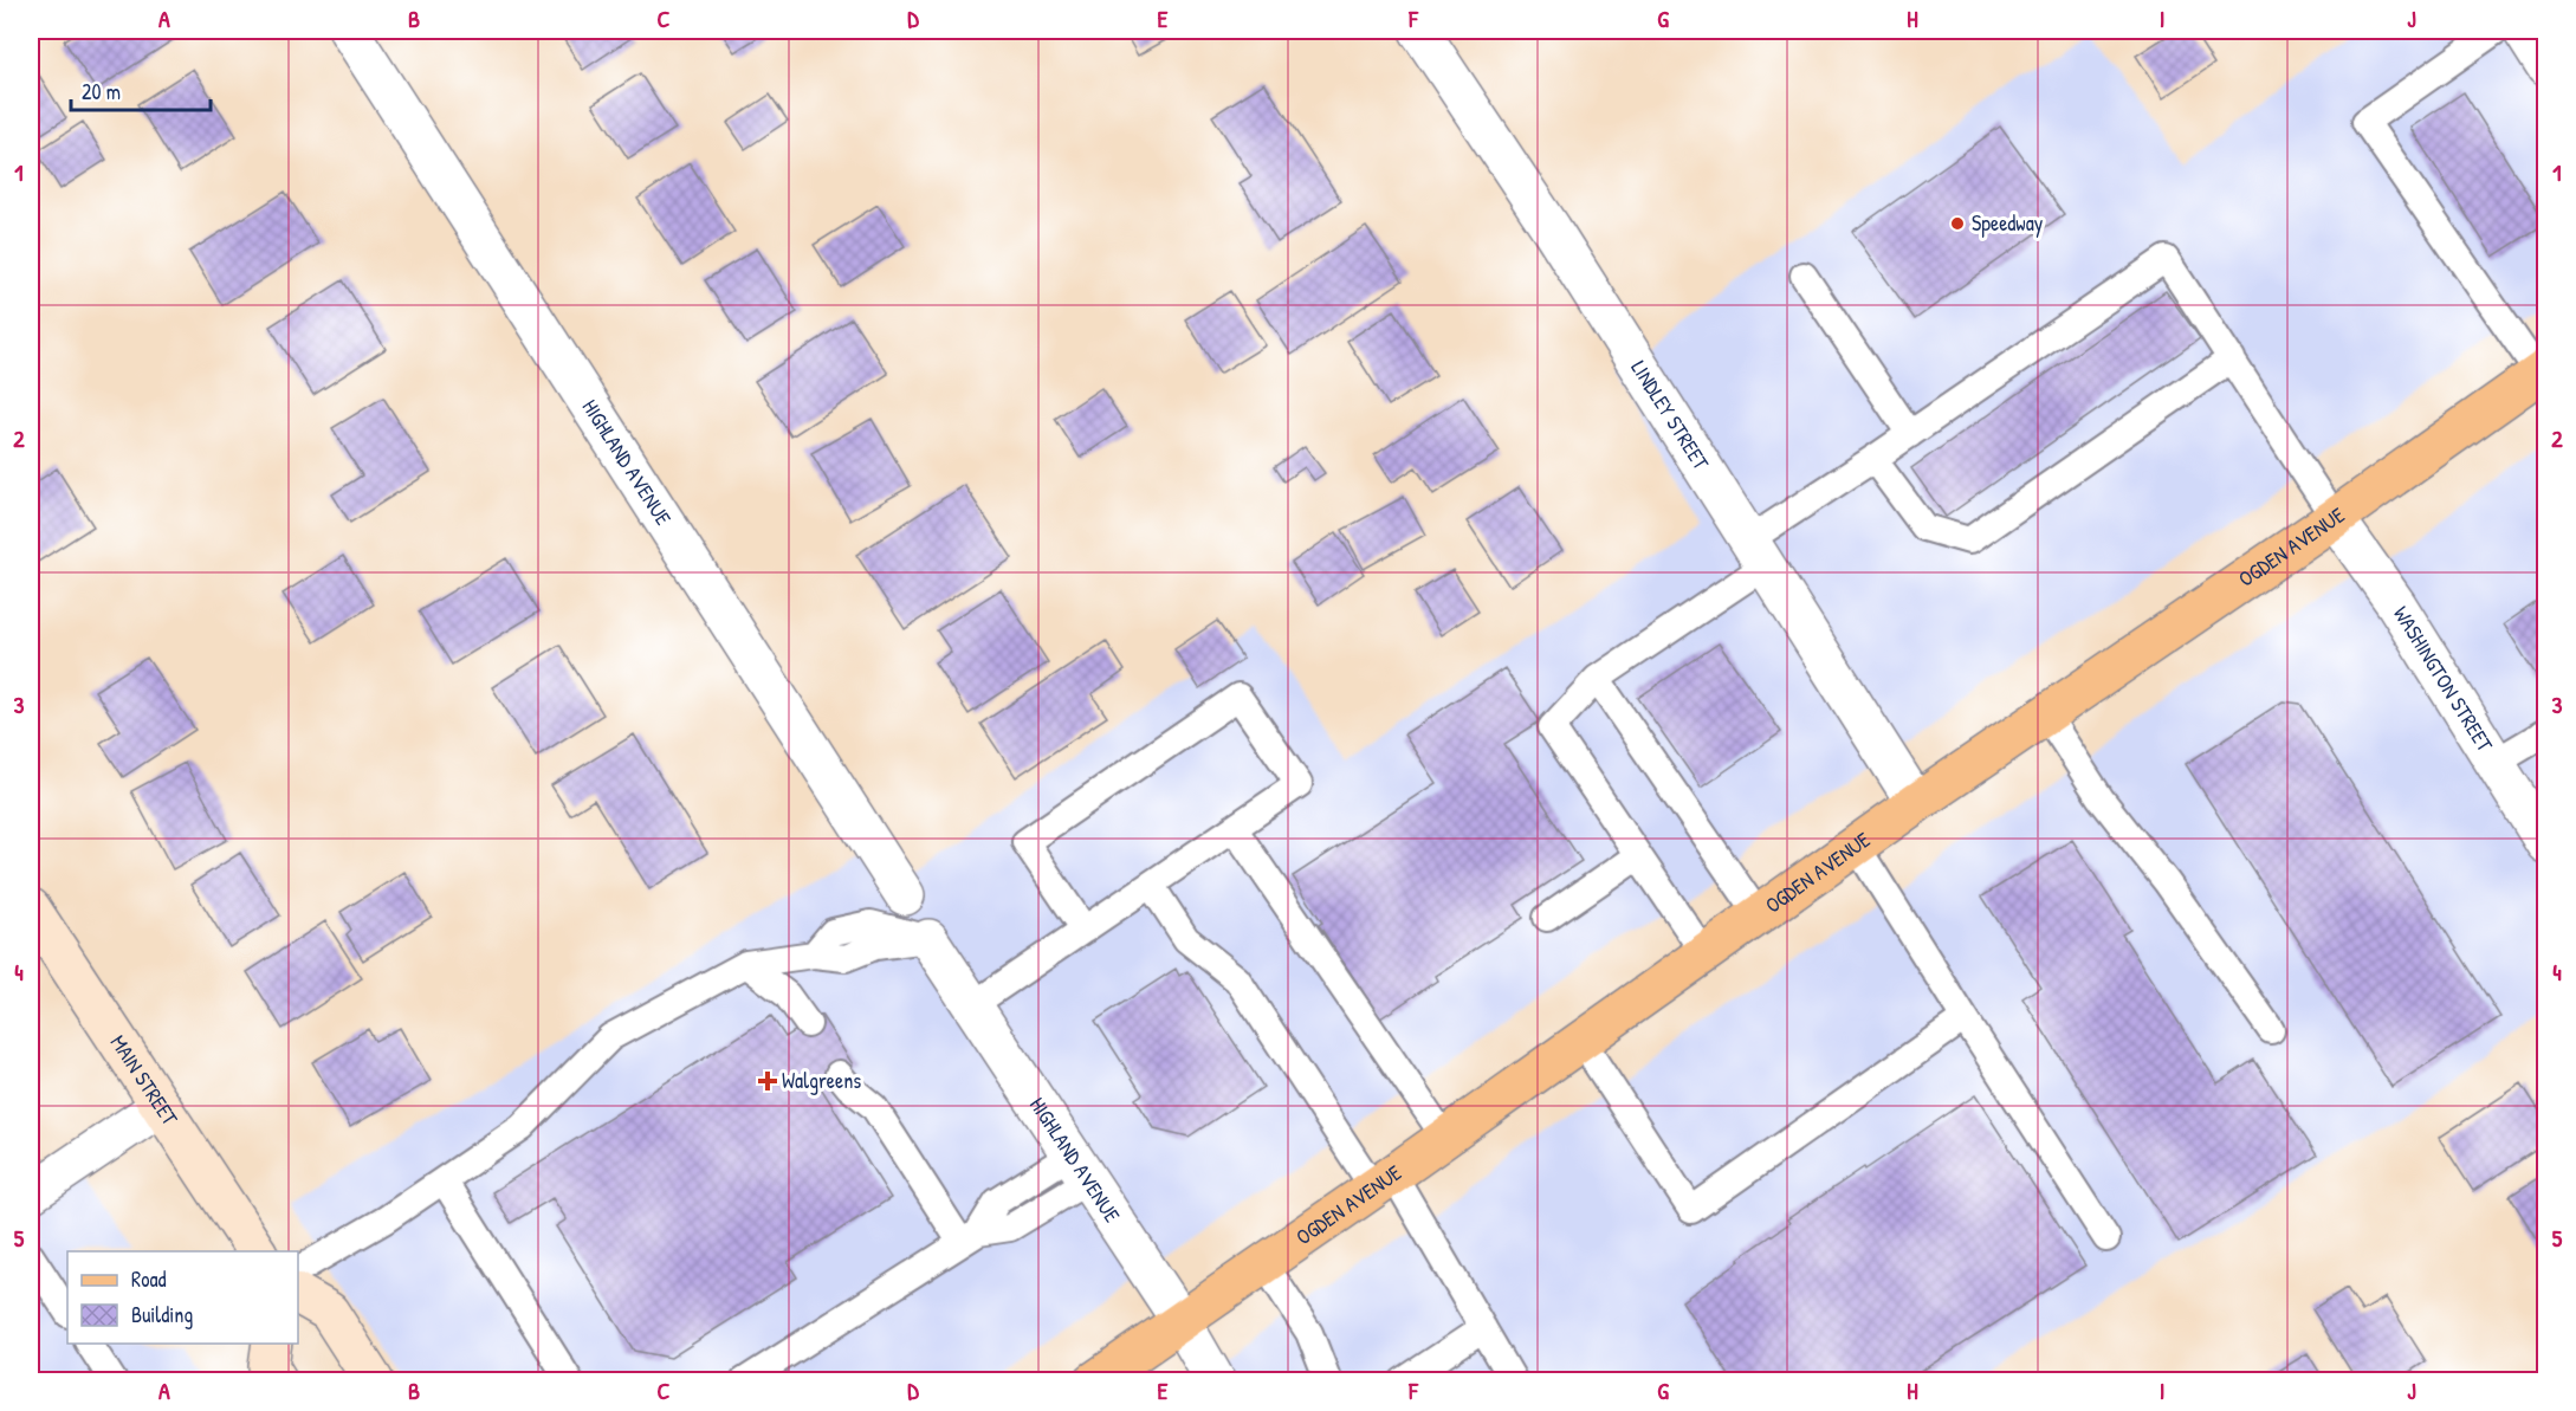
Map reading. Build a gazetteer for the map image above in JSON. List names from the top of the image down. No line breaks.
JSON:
{"streets":{"main road":["OGDEN AVENUE","MAIN STREET"],"street":["LINDLEY STREET","HIGHLAND AVENUE","WASHINGTON STREET"]},"crossings":[["LINDLEY STREET","OGDEN AVENUE"],["HIGHLAND AVENUE","OGDEN AVENUE"],["OGDEN AVENUE","WASHINGTON STREET"]],"places":{"other":["Speedway"],"health":["Walgreens"]},"legend":["Road","Building"],"scale_bar":"20 m","grid":{"columns":["A","B","C","D","E","F","G","H","I","J"],"rows":["1","2","3","4","5"]}}
